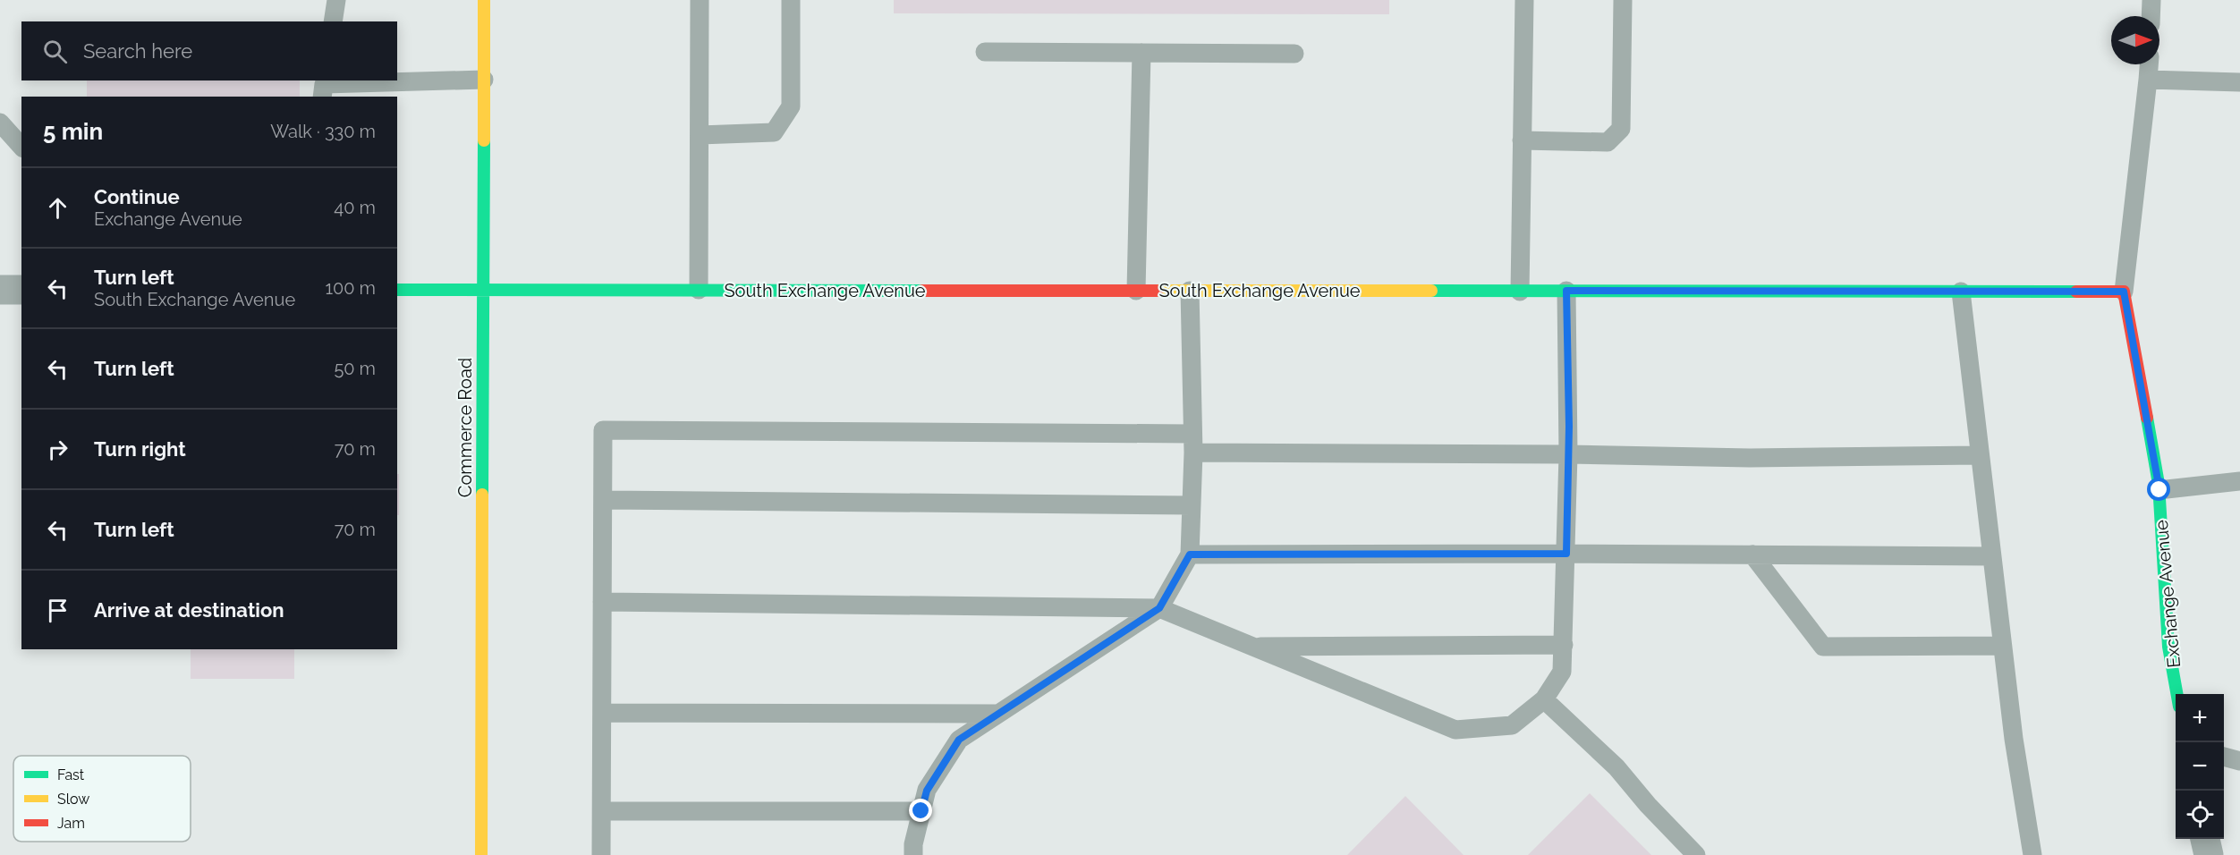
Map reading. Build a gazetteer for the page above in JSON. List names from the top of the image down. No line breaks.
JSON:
{"streets":{"street":["South Exchange Avenue","Commerce Road","Exchange Avenue"]},"crossings":[["South Exchange Avenue","Commerce Road"],["South Exchange Avenue","Exchange Avenue"]],"legend":["Fast","Slow","Jam"],"north":"right","page":{"search":"Search here","heading":["5 min","Walk · 330 m"],"list":[["Continue","Exchange Avenue","40 m"],["Turn left","South Exchange Avenue","100 m"],["Turn left","50 m"],["Turn right","70 m"],["Turn left","70 m"],"Arrive at destination"],"map_buttons":["+","−"]}}
